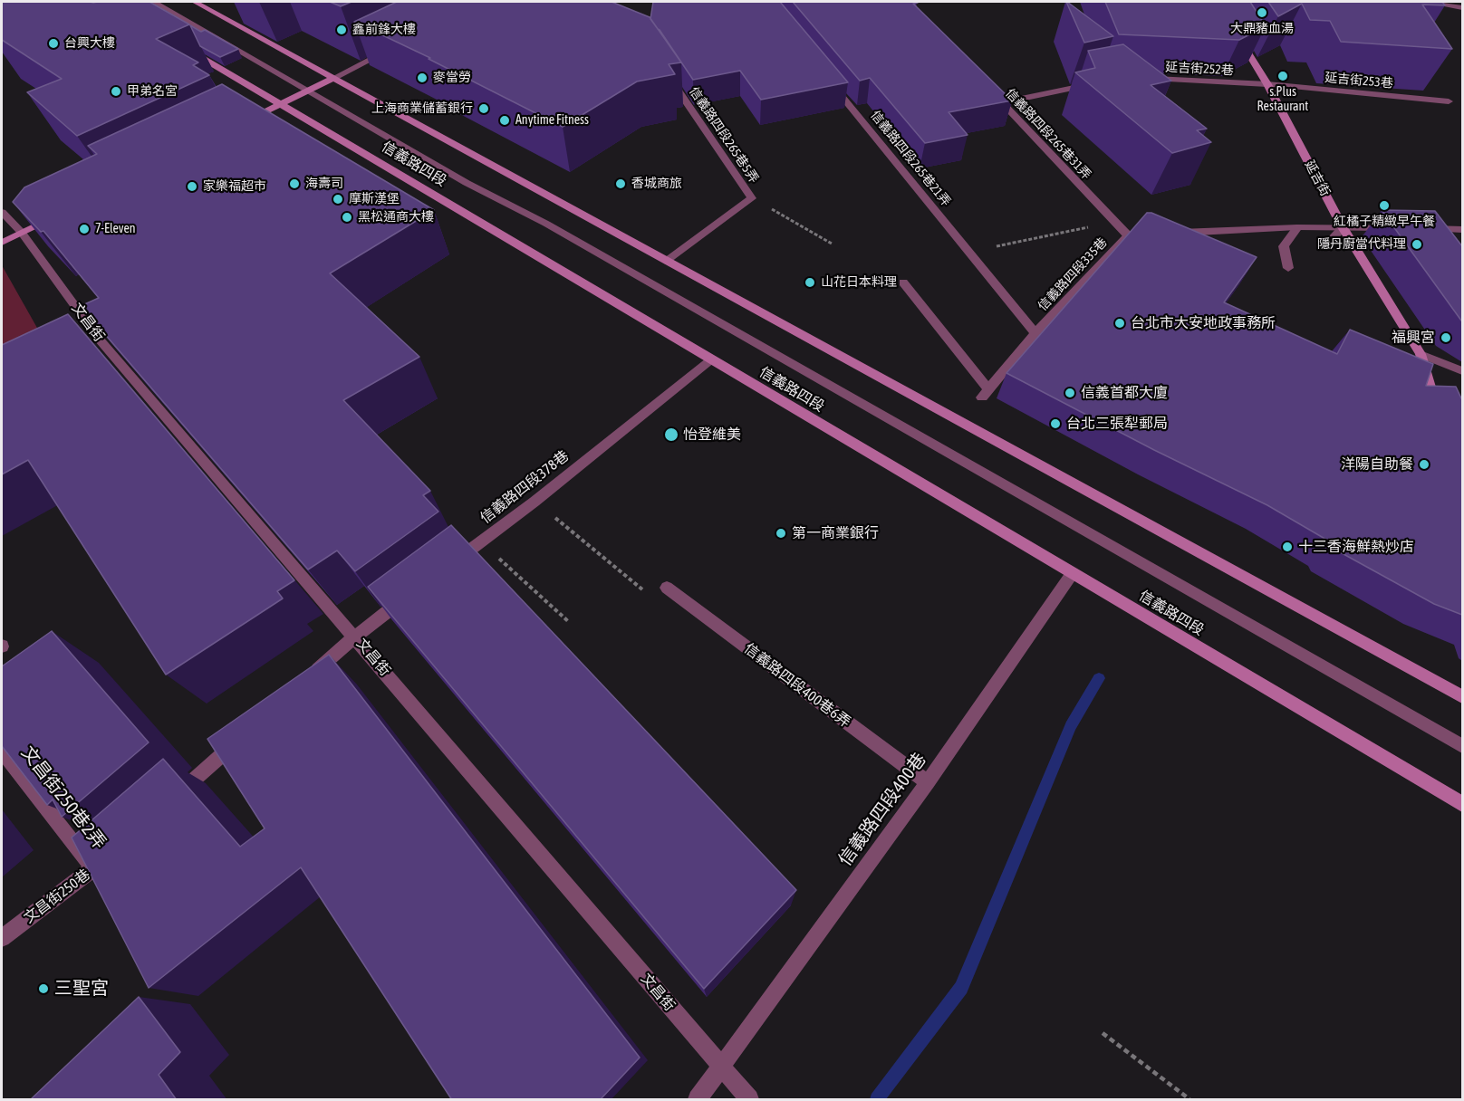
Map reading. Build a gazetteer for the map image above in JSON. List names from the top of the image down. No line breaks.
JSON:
{"streets":{"main road":["信義路四段","延吉街"],"street":["延吉街252巷","延吉街253巷","信義路四段265巷31弄","信義路四段265巷5弄","信義路四段265巷21弄","信義路四段335巷","文昌街","信義路四段378巷","信義路四段400巷6弄","文昌街250巷2弄","信義路四段400巷","文昌街250巷"]},"crossings":[["延吉街252巷","延吉街253巷"],["延吉街252巷","延吉街"],["延吉街253巷","延吉街"],["信義路四段265巷31弄","信義路四段335巷"],["信義路四段265巷21弄","信義路四段335巷"],["信義路四段","信義路四段378巷"],["信義路四段","信義路四段400巷"],["延吉街","信義路四段335巷"],["文昌街","信義路四段400巷"],["信義路四段400巷6弄","信義路四段400巷"],["文昌街250巷2弄","文昌街250巷"]],"places":["大鼎豬血湯","鑫前鋒大樓","台興大樓","s.Plus Restaurant","麥當勞","甲弟名宮","上海商業儲蓄銀行","Anytime Fitness","海壽司","香城商旅","家樂福超市","摩斯漢堡","紅橘子精緻早午餐","黑松通商大樓","7-Eleven","隱丹廚當代料理","山花日本料理","台北市大安地政事務所","福興宮","信義首都大廈","台北三張犁郵局","怡登維美","洋陽自助餐","第一商業銀行","十三香海鮮熱炒店","三聖宮"]}
